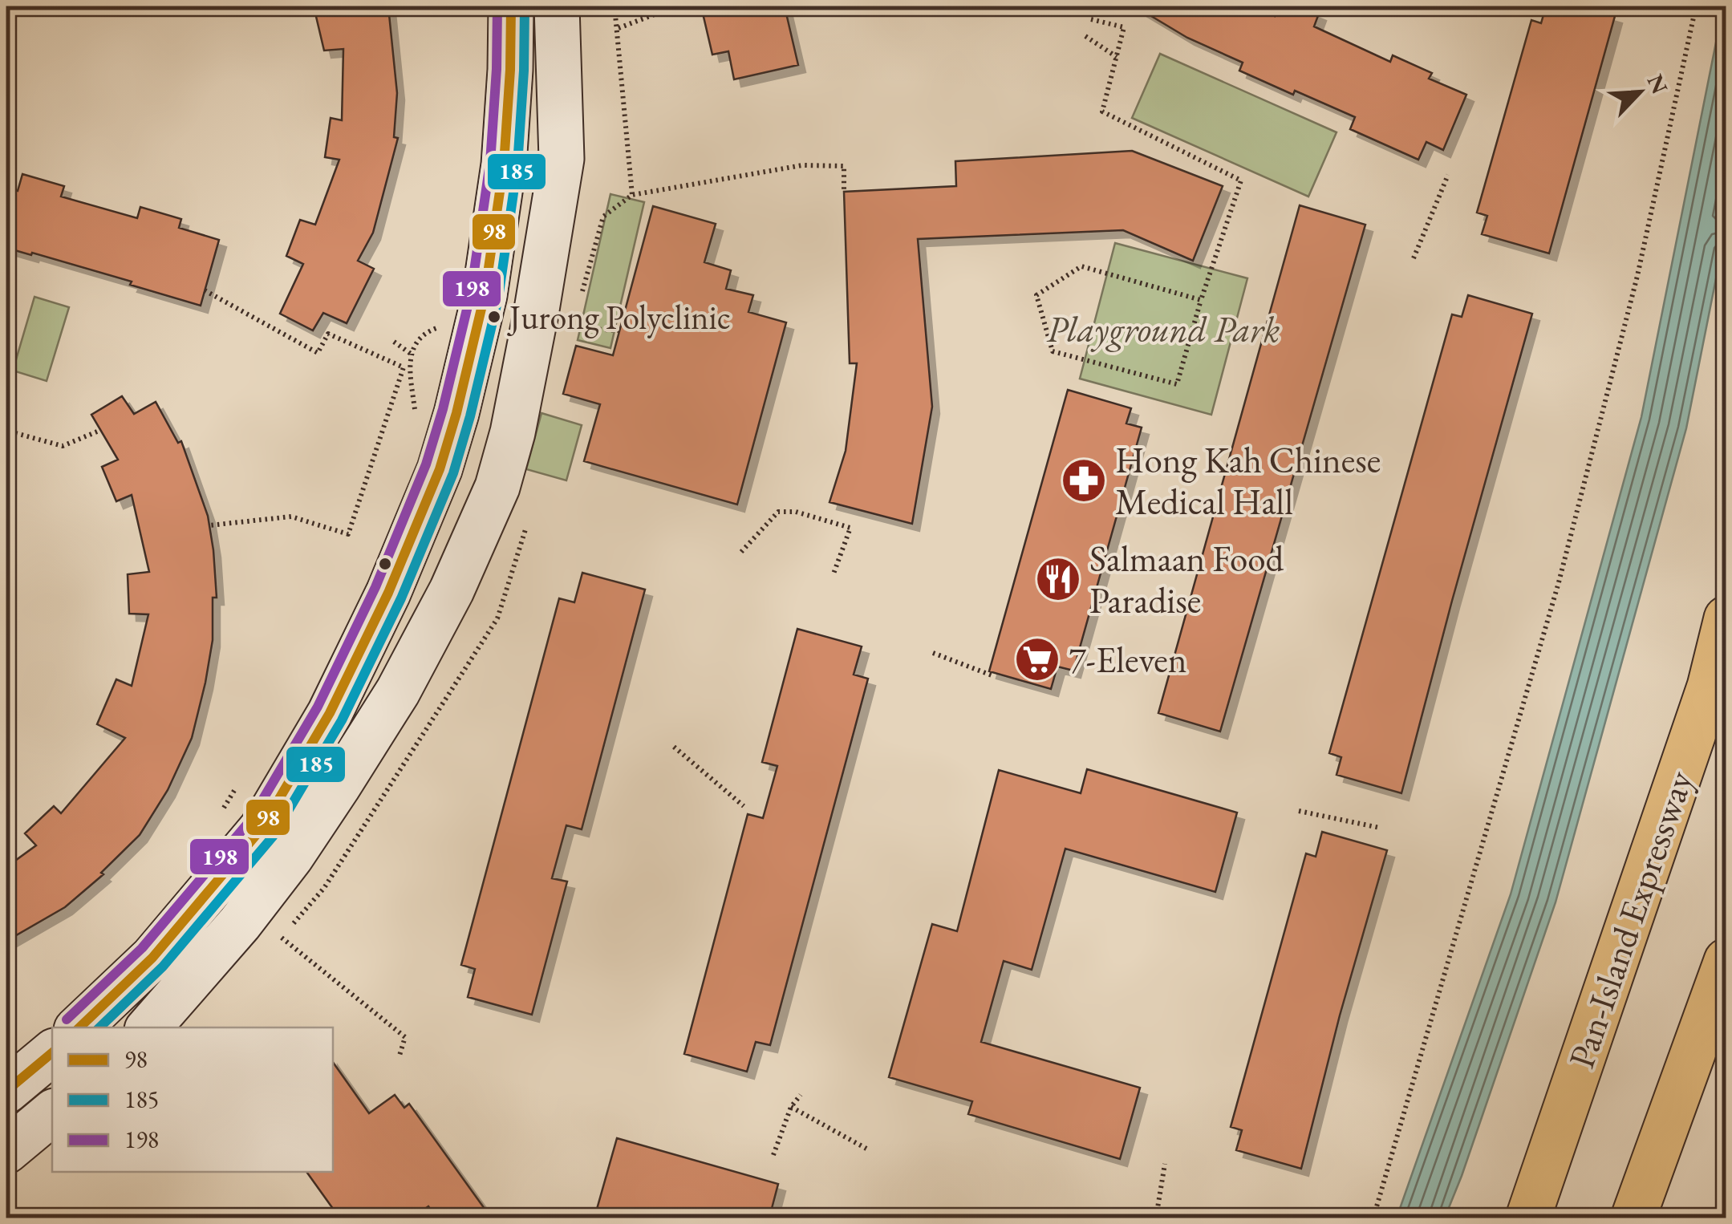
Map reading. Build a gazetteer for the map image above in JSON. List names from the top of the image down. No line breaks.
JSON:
{"streets":{"highway":["Pan-Island Expressway"]},"parks":["Playground Park"],"places":{"other":["Jurong Polyclinic"],"pharmacy":["Hong Kah Chinese Medical Hall"],"restaurant":["Salmaan Food Paradise"],"supermarket":["7-Eleven"]},"lines":["transit line 98","transit line 185","transit line 198"],"legend":["98","185","198"],"north":"top right"}
